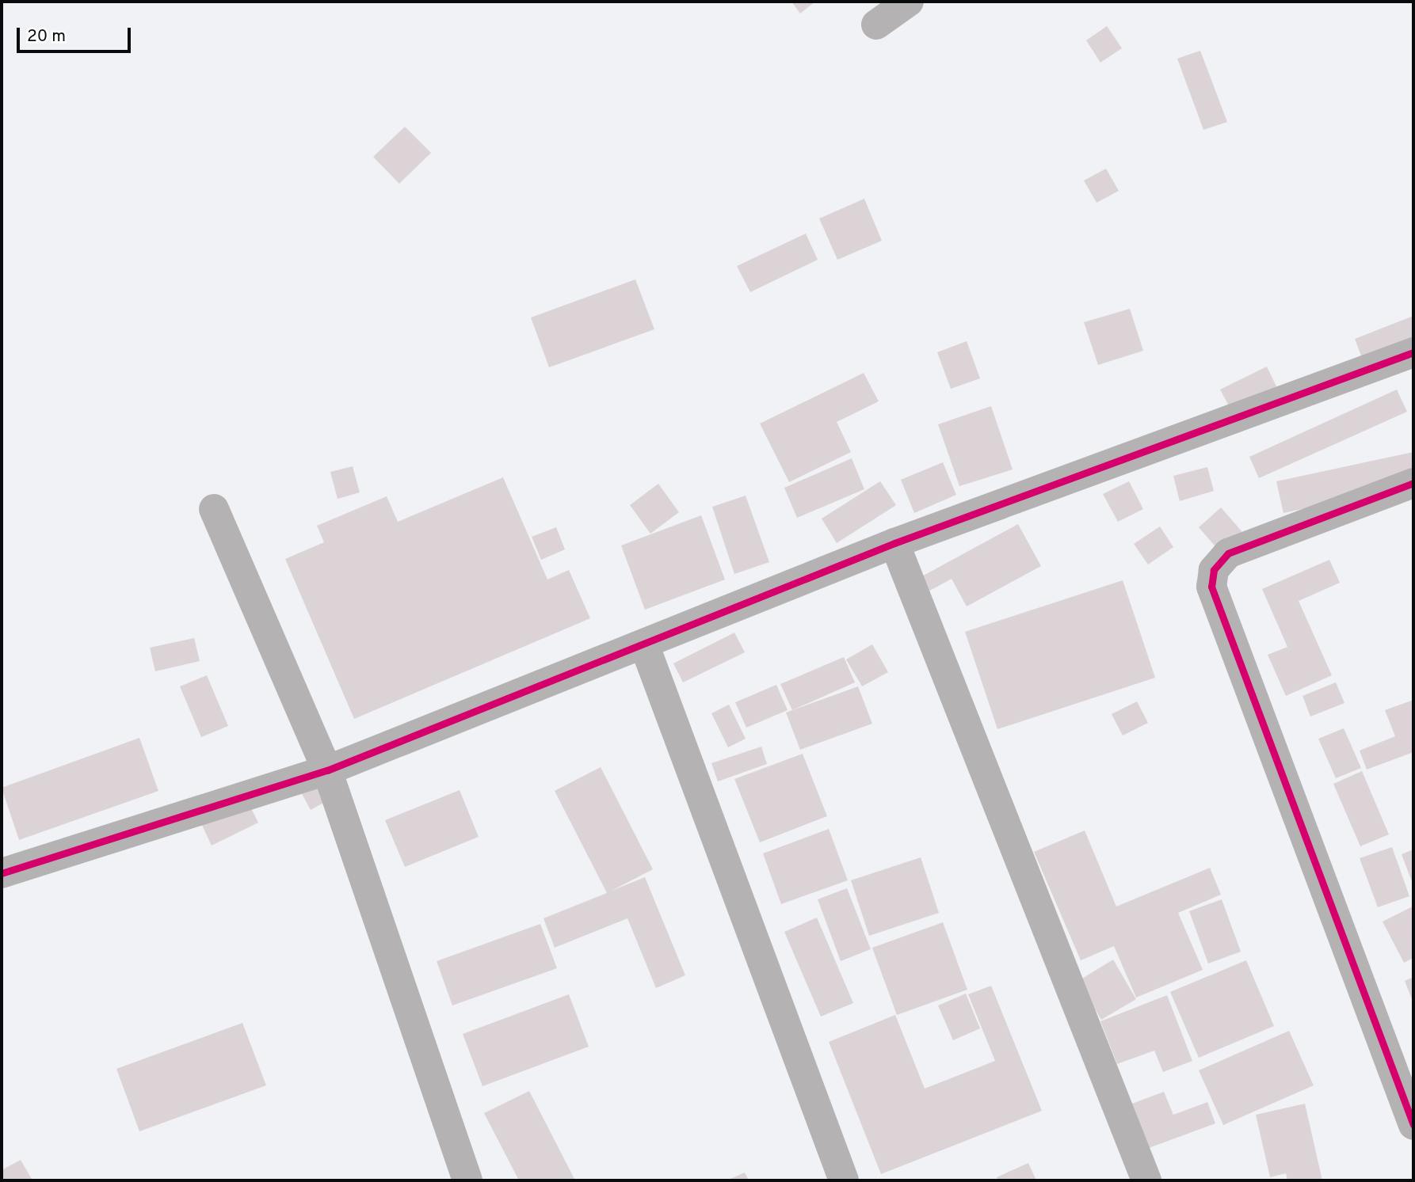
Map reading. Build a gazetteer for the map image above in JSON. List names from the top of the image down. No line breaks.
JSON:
{"scale_bar":"20 m"}
